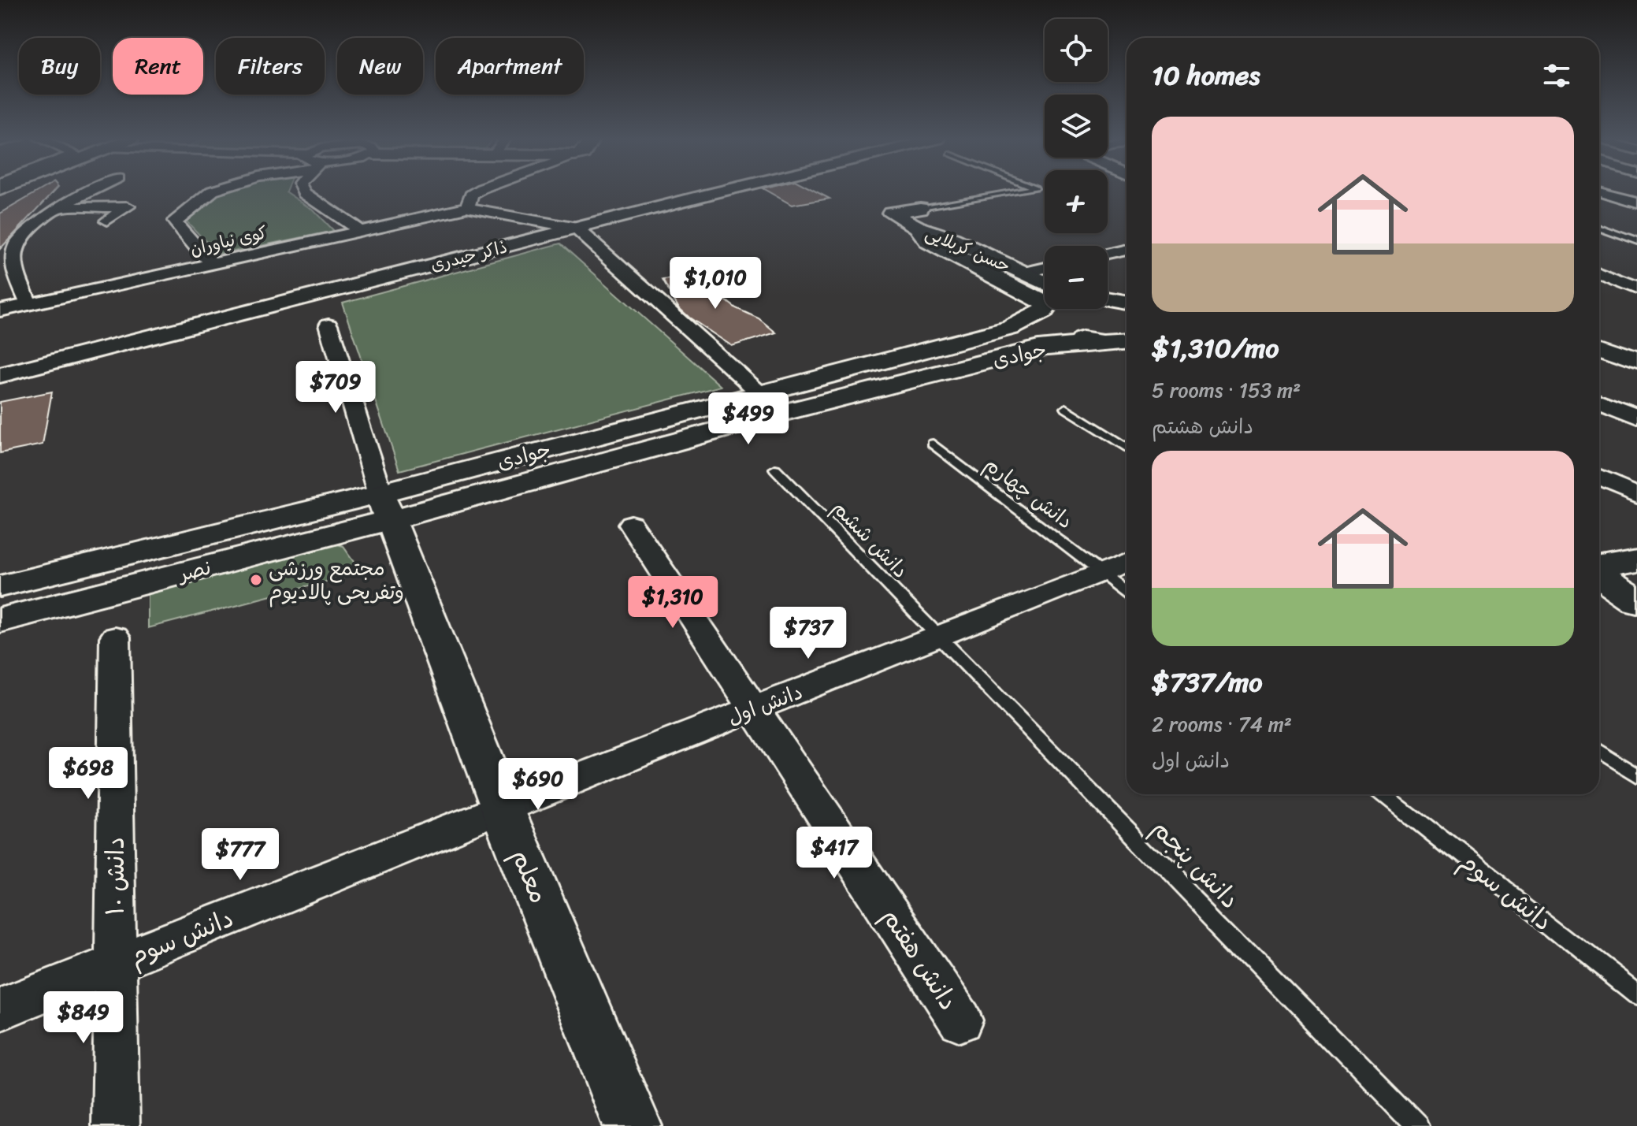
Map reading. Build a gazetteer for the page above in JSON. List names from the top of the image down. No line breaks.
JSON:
{"streets":{"street":["کوی نیاوران","حسن کربلایی","ذاکر حیدری","جوادی","نصر","دانش اول","دانش ۱۰","معلم","دانش سوم","دانش هفتم"],"lane":["دانش چهارم","دانش ششم","دانش پنجم"]},"crossings":[["جوادی","نصر"],["جوادی","معلم"],["دانش چهارم","دانش اول"],["دانش ششم","دانش اول"],["دانش ششم","دانش پنجم"],["نصر","معلم"],["دانش اول","دانش پنجم"],["دانش اول","معلم"],["دانش اول","دانش سوم"],["دانش اول","دانش هفتم"],["دانش ۱۰","دانش سوم"],["معلم","دانش سوم"]],"places":["مجتمع ورزشی وتفریحی پالادیوم"],"page":{"map_buttons":["+","−"],"chip":["Buy","Rent","Filters","New","Apartment"],"heading":"10 homes","list":[{"name":"$1,310/mo","note":"5 rooms · 153 m² · دانش هشتم"},{"name":"$737/mo","note":"2 rooms · 74 m² · دانش اول"}],"price":["$1,010","$709","$499","$1,310","$737","$698","$690","$417","$777","$849"]}}
